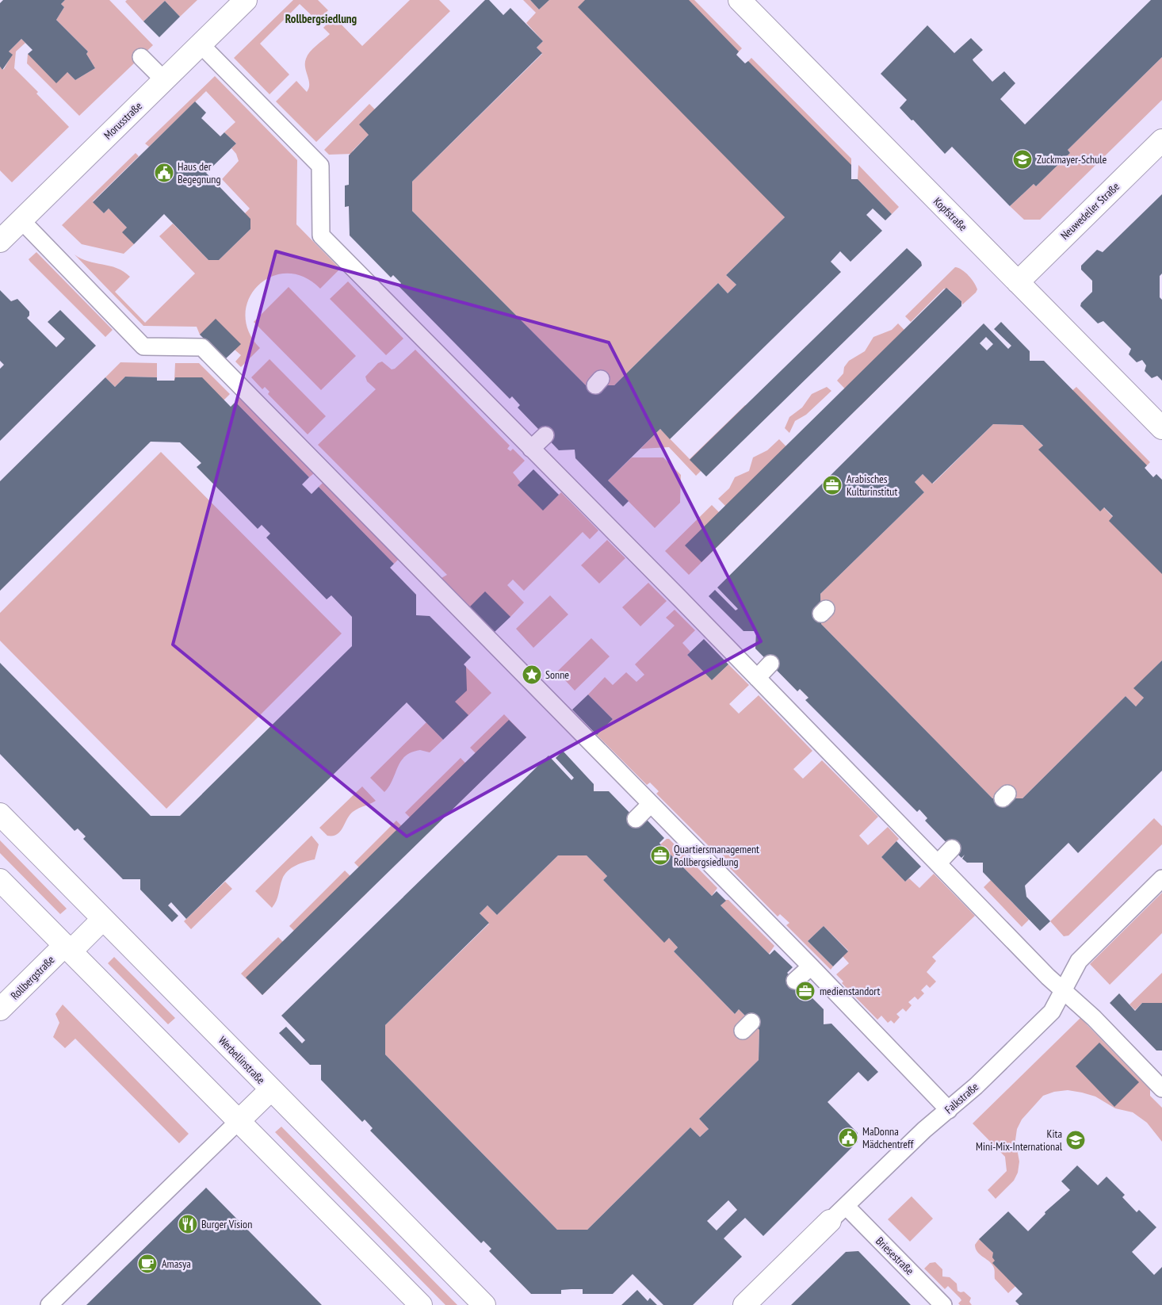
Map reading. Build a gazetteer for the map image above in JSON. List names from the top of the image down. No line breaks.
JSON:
{"streets":{"street":["Morusstraße","Neuwedeller Straße","Kopfstraße","Rollbergstraße","Werbellinstraße","Falkstraße"],"lane":["Briesestraße"]},"crossings":[["Neuwedeller Straße","Kopfstraße"],["Rollbergstraße","Werbellinstraße"],["Falkstraße","Briesestraße"]],"districts":["Rollbergsiedlung"],"places":{"school or university":["Zuckmayer-Schule","Kita Mini-Mix-International"],"public building":["Haus der Begegnung","MaDonna Mädchentreff"],"office":["Arabisches Kulturinstitut","Quartiersmanagement Rollbergsiedlung","medienstandort"],"place":["Sonne"],"restaurant":["Burger Vision"],"cafe":["Amasya"]}}
